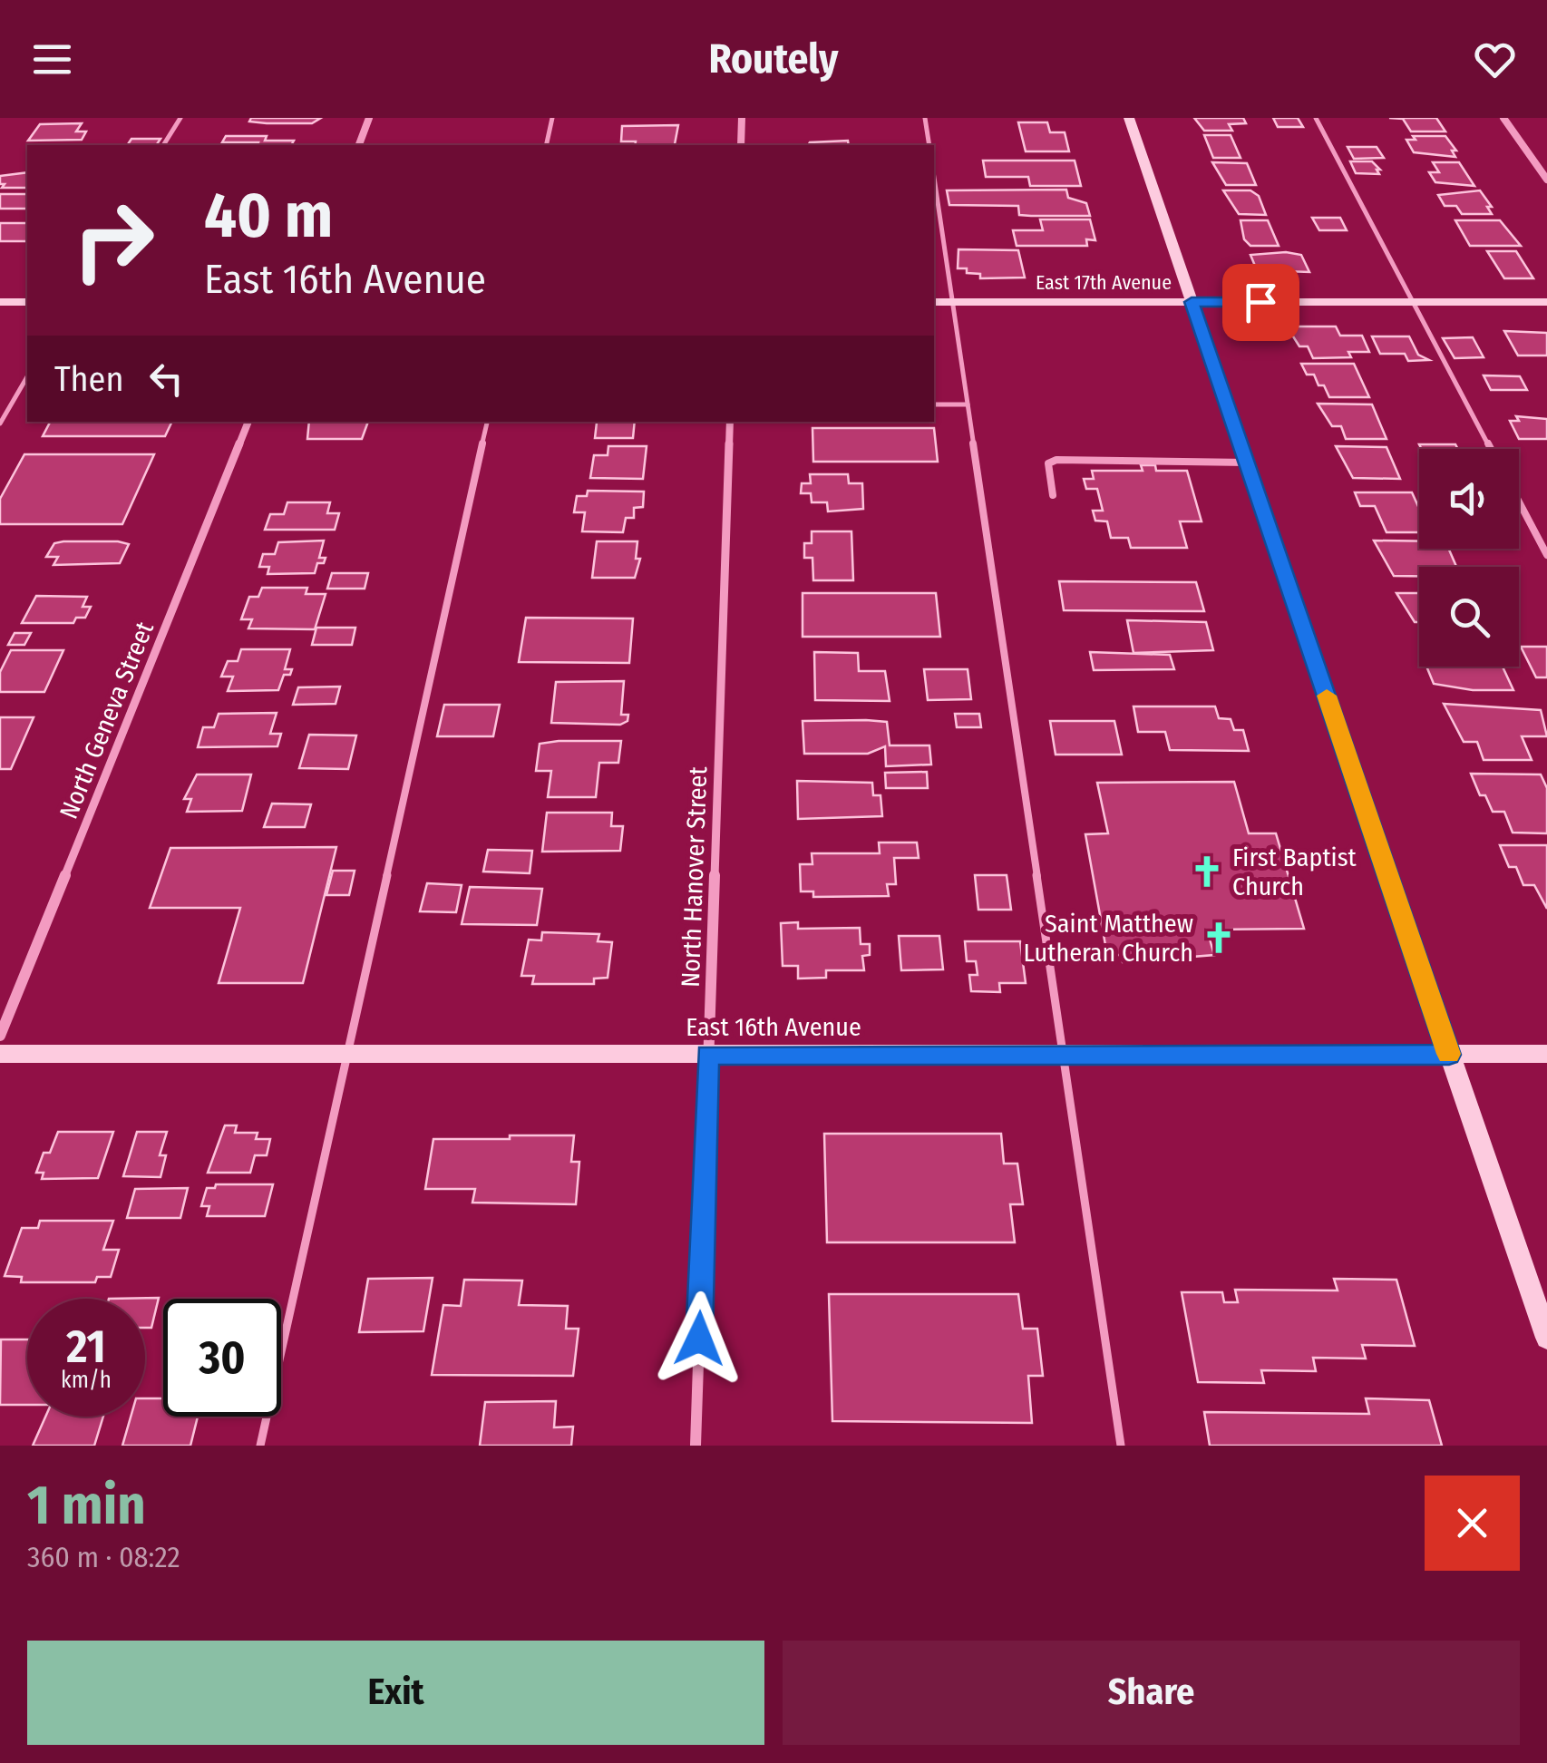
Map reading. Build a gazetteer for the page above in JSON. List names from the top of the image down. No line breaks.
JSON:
{"streets":{"street":["East 17th Avenue","North Geneva Street","North Hanover Street","East 16th Avenue"]},"crossings":[["North Hanover Street","East 16th Avenue"]],"places":{"church":["First Baptist Church","Saint Matthew Lutheran Church"]},"page":{"header":"Routely","turn":["40 m","East 16th Avenue"],"then":"Then","speed":"21 km/h","limit":"30","heading":["1 min","360 m · 08:22"],"buttons":["Exit","Share"]}}
